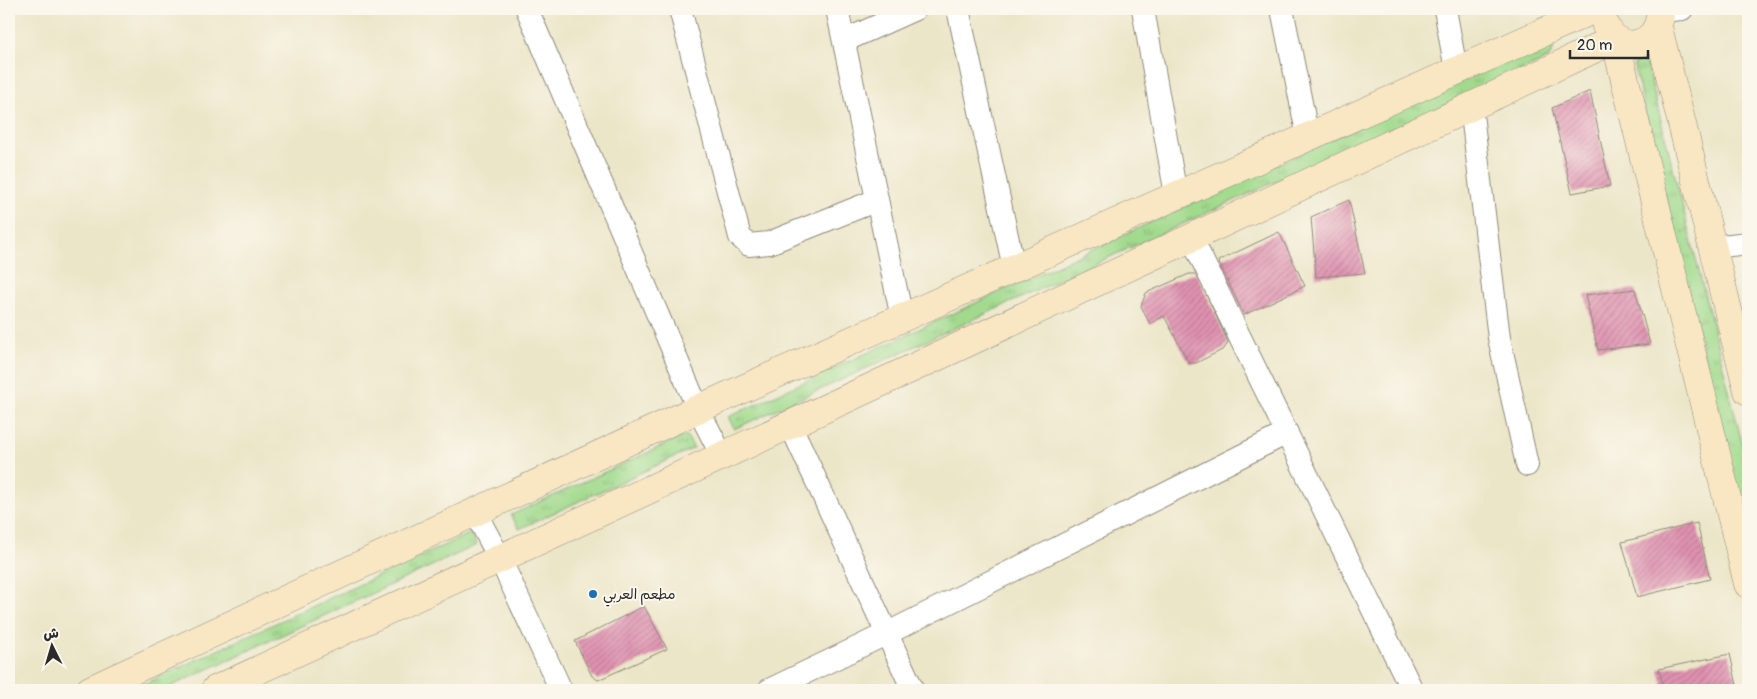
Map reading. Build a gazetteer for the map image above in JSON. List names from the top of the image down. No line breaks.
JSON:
{"places":["مطعم العربي"],"scale_bar":"20 m","north":"top"}
